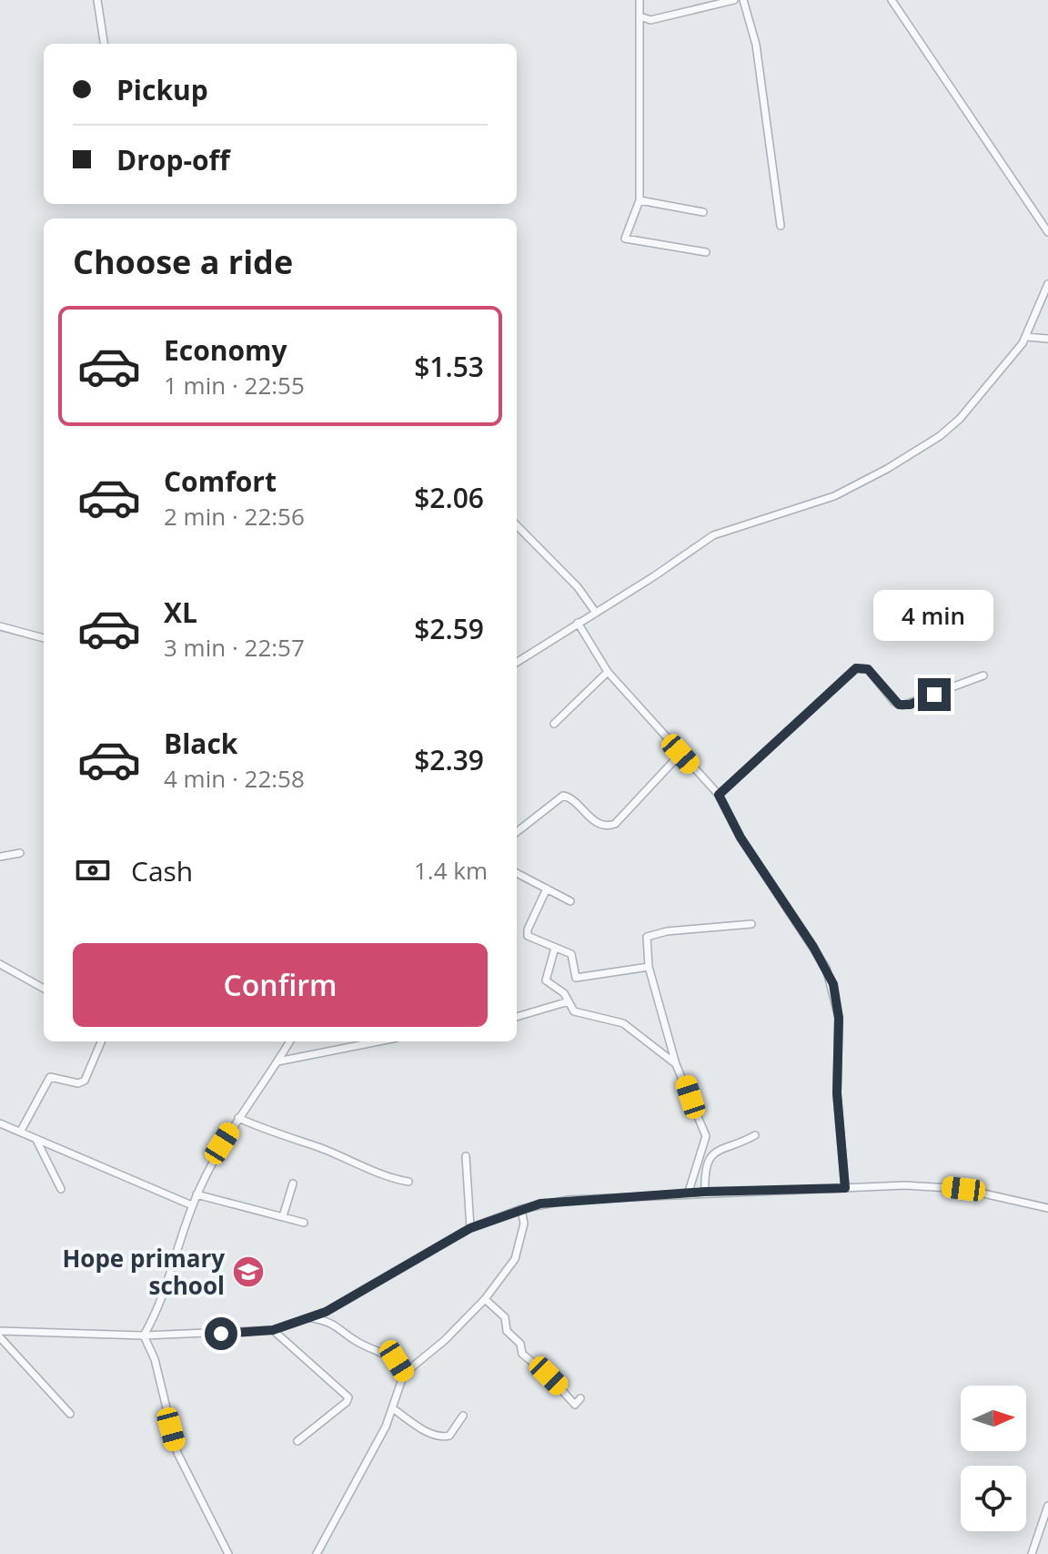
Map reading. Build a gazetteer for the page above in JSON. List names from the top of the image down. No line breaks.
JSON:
{"places":{"school or university":["Hope primary school"]},"north":"right","page":{"banner":["Pickup","Drop-off"],"heading":"Choose a ride","list":[{"name":"Economy","note":"1 min · 22:55","value":"$1.53"},{"name":"Comfort","note":"2 min · 22:56","value":"$2.06"},{"name":"XL","note":"3 min · 22:57","value":"$2.59"},{"name":"Black","note":"4 min · 22:58","value":"$2.39"}],"bubble":"4 min","pay":["Cash","1.4 km"],"buttons":"Confirm"}}
